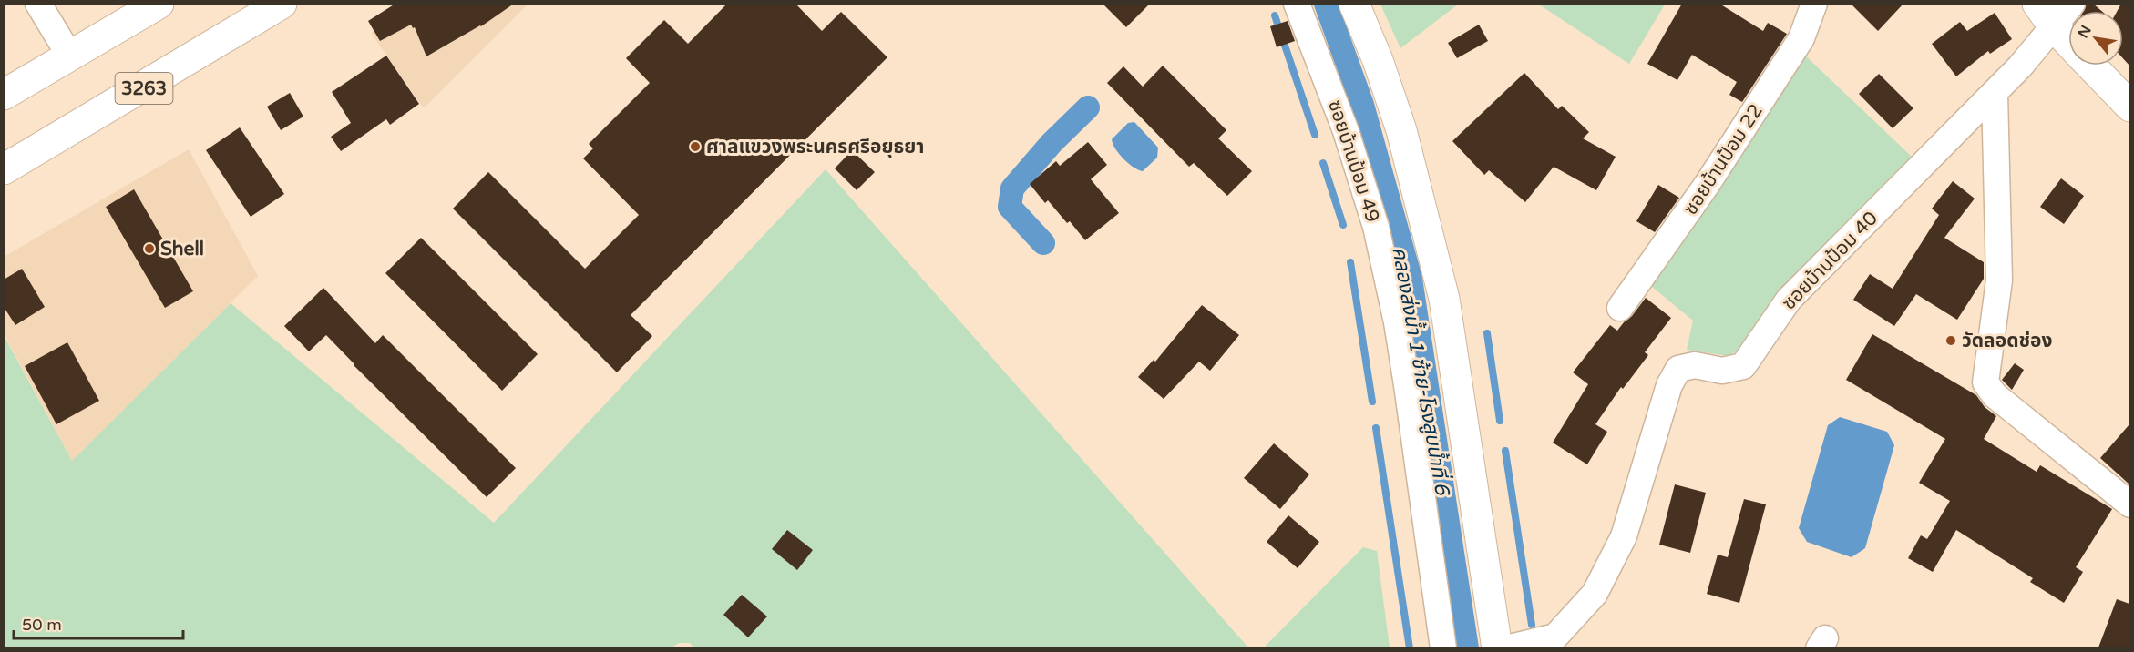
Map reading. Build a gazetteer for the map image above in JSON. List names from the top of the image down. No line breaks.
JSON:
{"streets":{"main road":["3263"],"street":["ซอยบ้านป้อม 22","ซอยบ้านป้อม 49","ซอยบ้านป้อม 40"]},"water":["คลองส่งน้ำ 1 ซ้าย-โรงสูบน้ำที่ 6"],"places":["ศาลแขวงพระนครศรีอยุธยา","Shell","วัดลอดช่อง"],"scale_bar":"50 m","north":"top left"}
